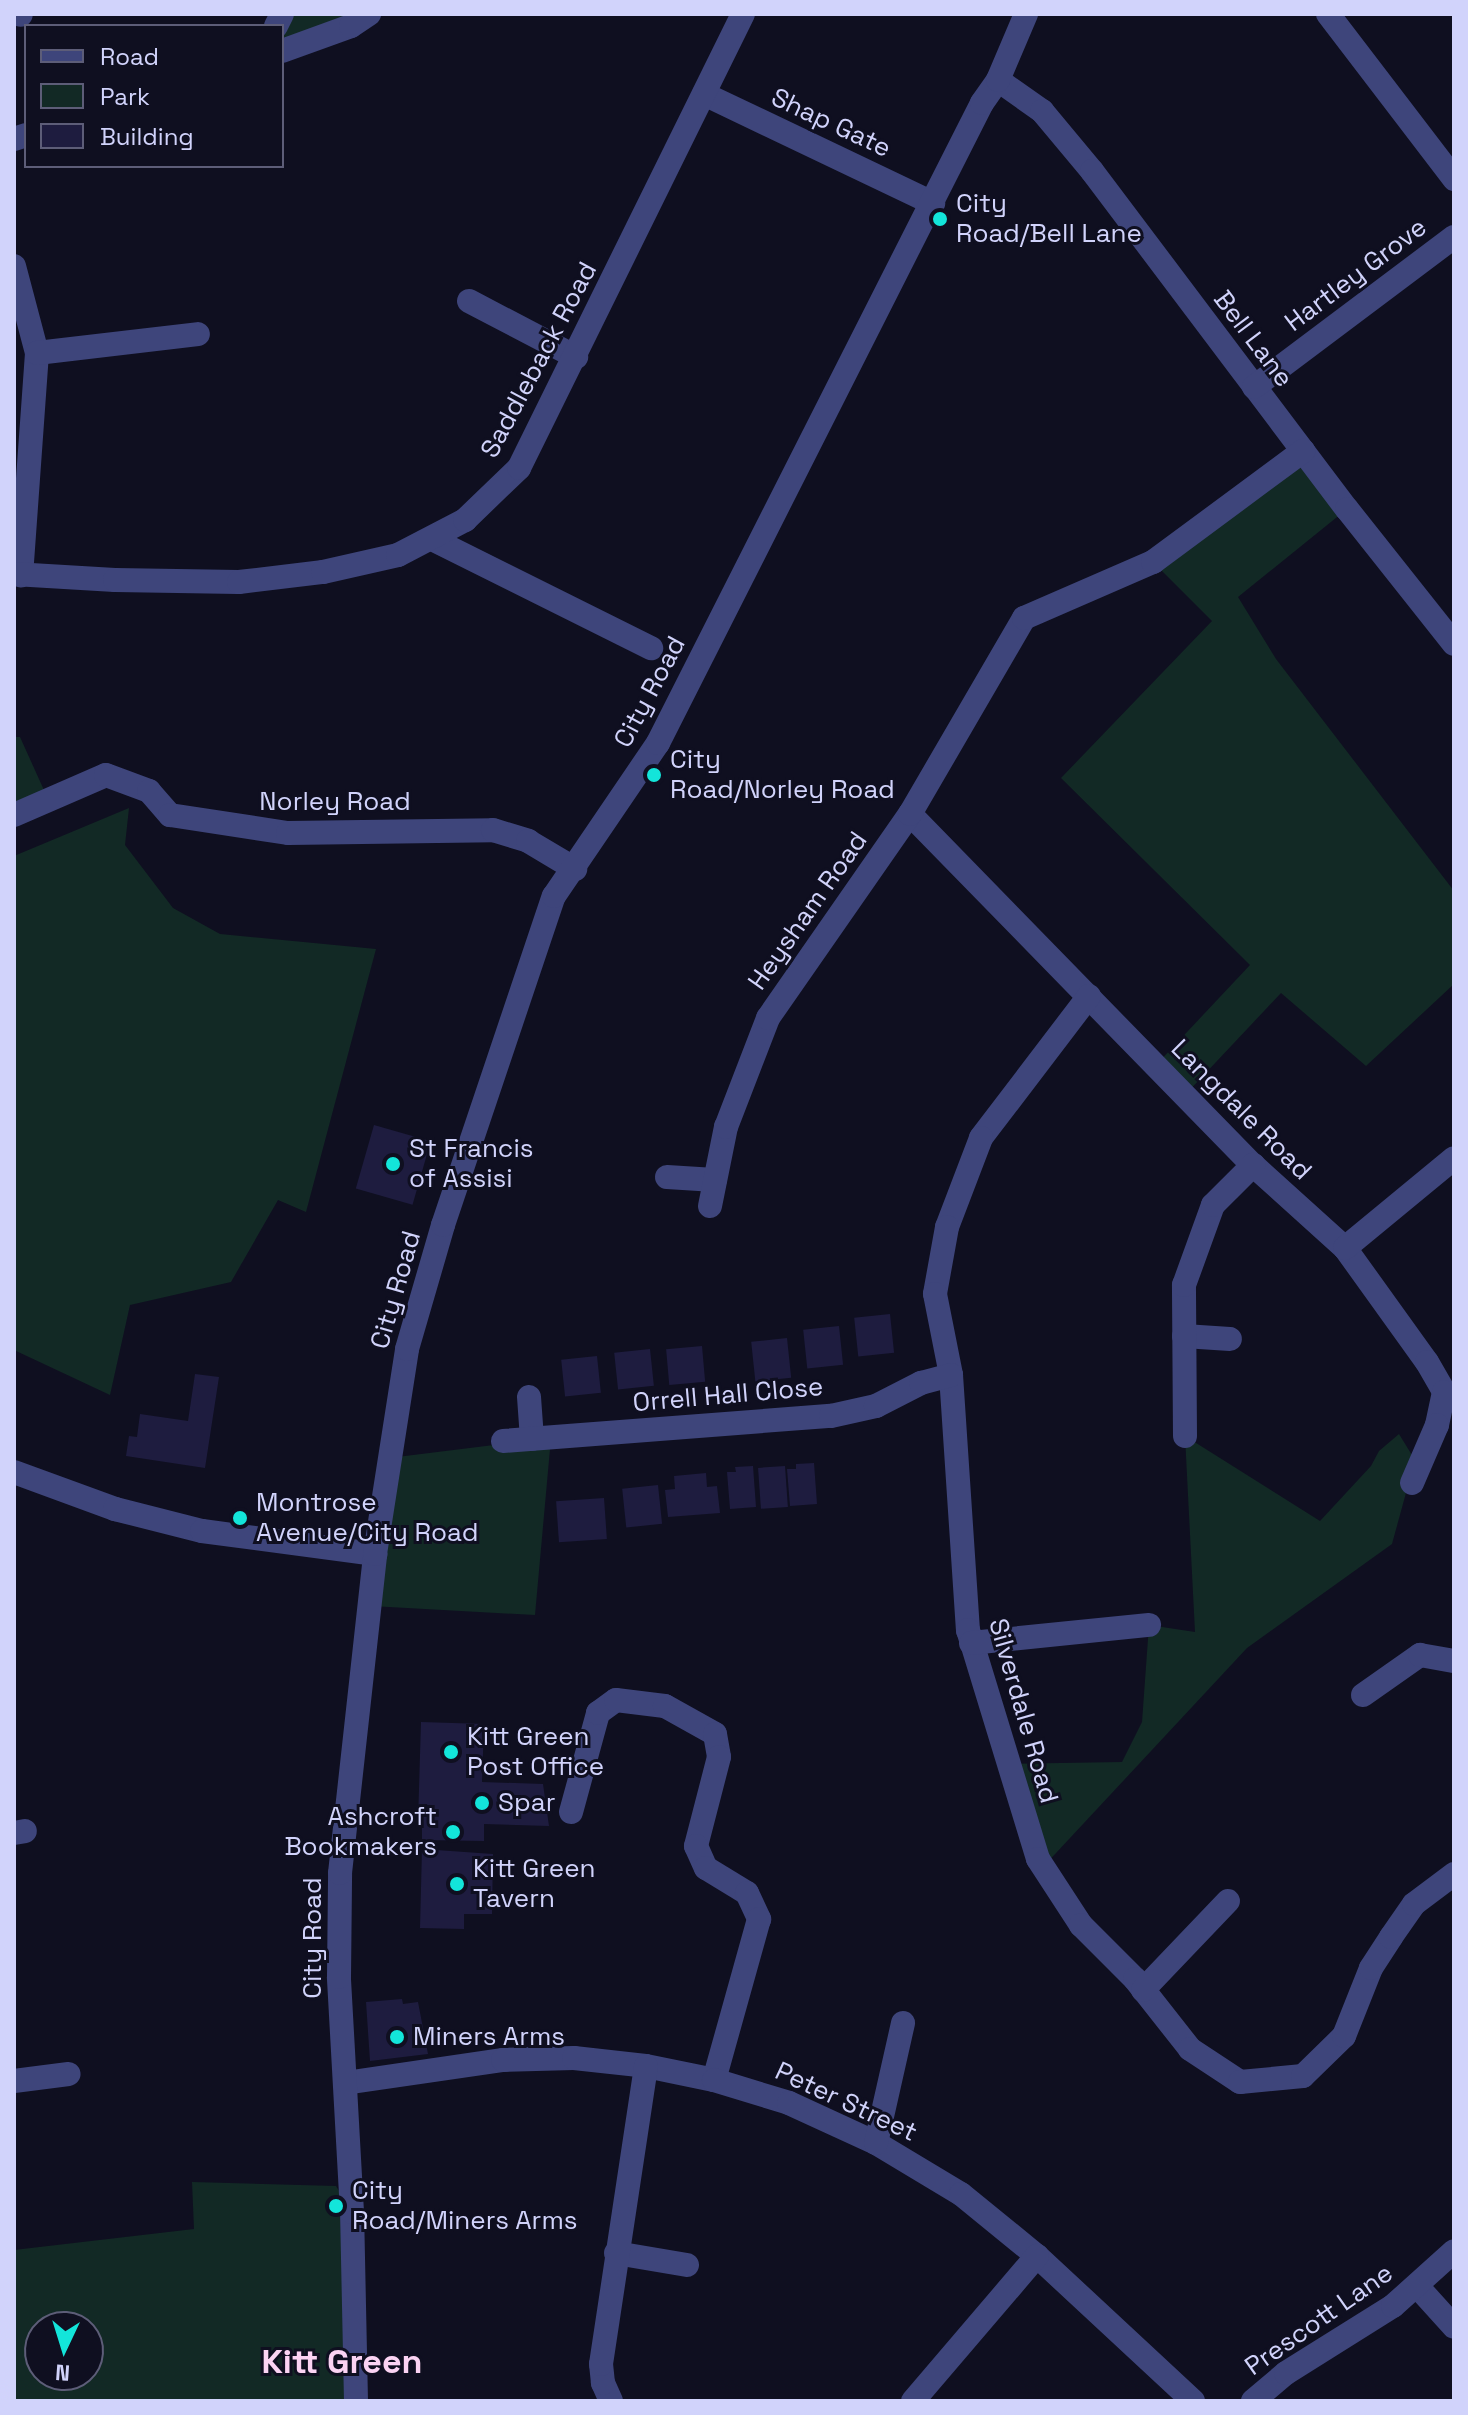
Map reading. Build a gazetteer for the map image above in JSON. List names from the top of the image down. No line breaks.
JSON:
{"streets":{"street":["Shap Gate","Hartley Grove","Bell Lane","Saddleback Road","City Road","Norley Road","Heysham Road","Langdale Road","Orrell Hall Close","Silverdale Road","Peter Street","Prescott Lane"]},"crossings":[["Shap Gate","Saddleback Road"],["Shap Gate","City Road"],["Hartley Grove","Bell Lane"],["Bell Lane","City Road"],["Bell Lane","Heysham Road"],["City Road","Norley Road"],["City Road","Peter Street"],["Heysham Road","Langdale Road"],["Langdale Road","Silverdale Road"],["Orrell Hall Close","Silverdale Road"]],"districts":["Kitt Green"],"places":["City Road/Bell Lane","City Road/Norley Road","St Francis of Assisi","Montrose Avenue/City Road","Kitt Green Post Office","Spar","Ashcroft Bookmakers","Kitt Green Tavern","Miners Arms","City Road/Miners Arms"],"legend":["Road","Park","Building"],"north":"bottom"}
